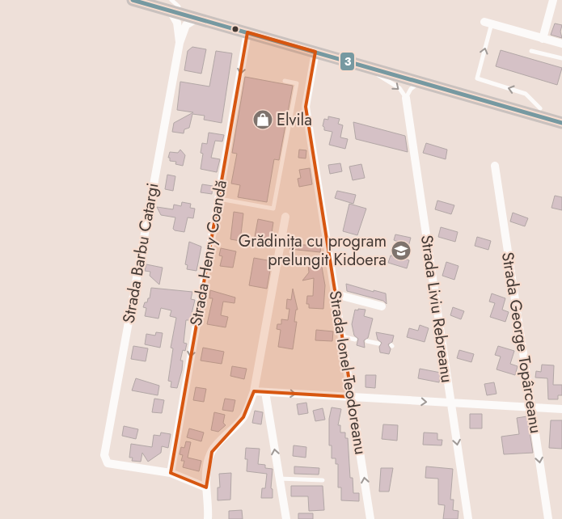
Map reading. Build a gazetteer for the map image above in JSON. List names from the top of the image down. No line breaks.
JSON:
{"streets":{"street":["Strada Barbu Catargi","Strada Henry Coandă","Strada Liviu Rebreanu","Strada George Topârceanu","Strada Ionel Teodoreanu"]},"crossings":[["Strada Barbu Catargi","Strada Henry Coandă"]],"places":{"shop":["Elvila"],"school or university":["Grădinița cu program prelungit Kidoera"]},"lines":["transit line 3"]}
